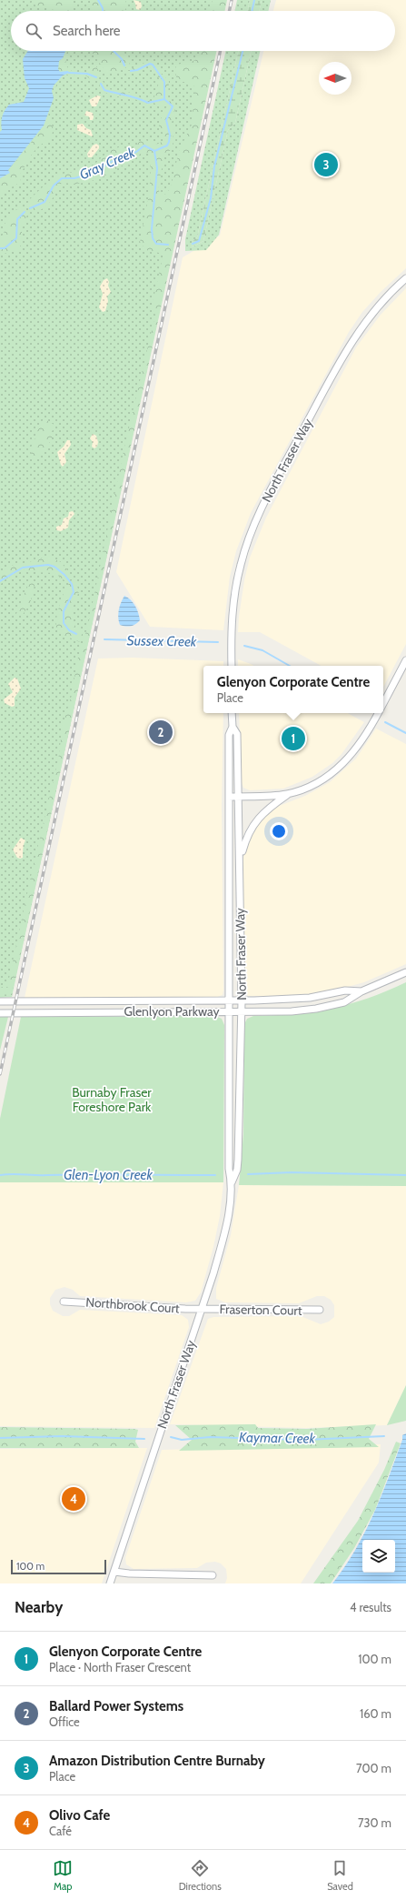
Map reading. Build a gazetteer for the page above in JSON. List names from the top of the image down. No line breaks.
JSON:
{"streets":{"street":["North Fraser Way","Glenlyon Parkway","Northbrook Court","Fraserton Court"]},"crossings":[["North Fraser Way","Glenlyon Parkway"],["North Fraser Way","Northbrook Court"],["North Fraser Way","Fraserton Court"],["Northbrook Court","Fraserton Court"]],"water":["Gray Creek","Sussex Creek","Glen-Lyon Creek","Kaymar Creek"],"parks":["Burnaby Fraser Foreshore Park"],"scale_bar":"100 m","north":"left","page":{"search":"Search here","pins":["3","2","1","4"],"popup":["Glenyon Corporate Centre","Place"],"scale":"100 m","heading":["Nearby","4 results"],"list":[{"mark":"1","name":"Glenyon Corporate Centre","note":"Place · North Fraser Crescent","value":"100 m"},{"mark":"2","name":"Ballard Power Systems","note":"Office","value":"160 m"},{"mark":"3","name":"Amazon Distribution Centre Burnaby","note":"Place","value":"700 m"},{"mark":"4","name":"Olivo Cafe","note":"Café","value":"730 m"}],"nav":["Map","Directions","Saved"]}}
